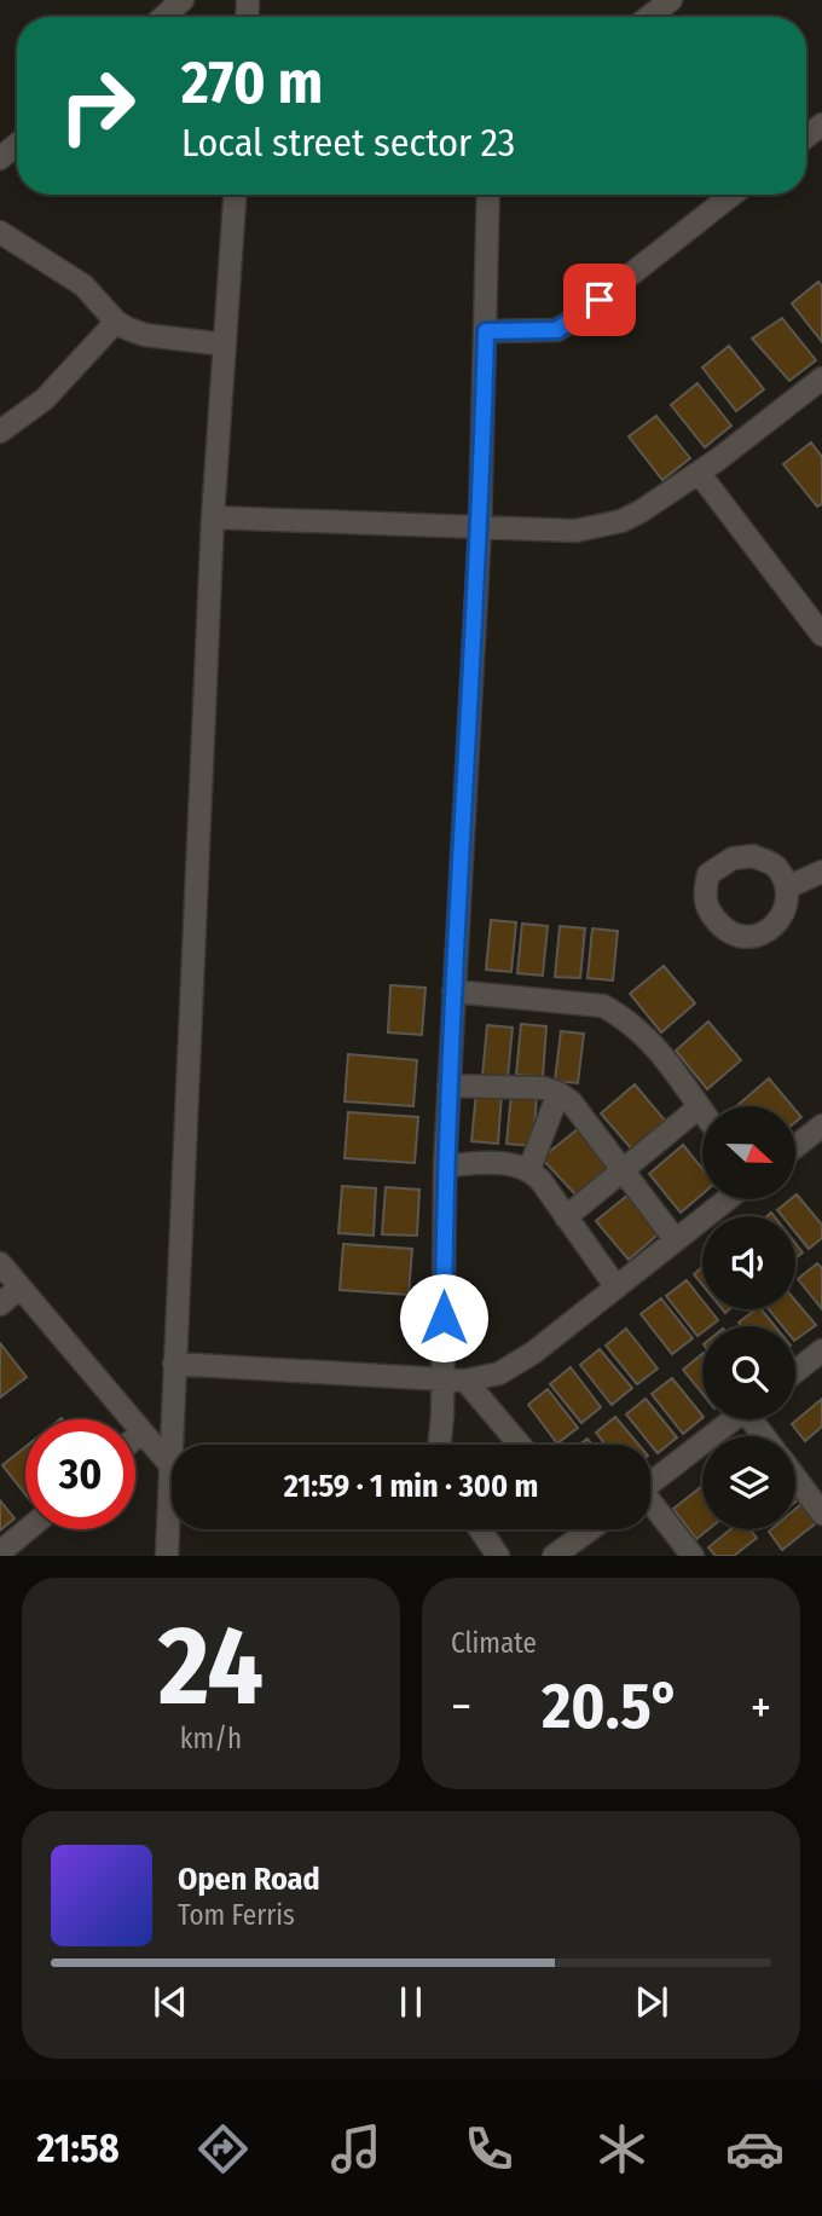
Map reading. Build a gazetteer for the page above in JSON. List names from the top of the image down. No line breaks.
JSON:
{"north":"right","page":{"turn":["270 m","Local street sector 23"],"limit":"30","trip":"21:59 · 1 min · 300 m","tile":[["24","km/h"],"Climate"],"heat":["−","20.5°","+"],"song":["Open Road","Tom Ferris"],"tabs":"21:58"}}
